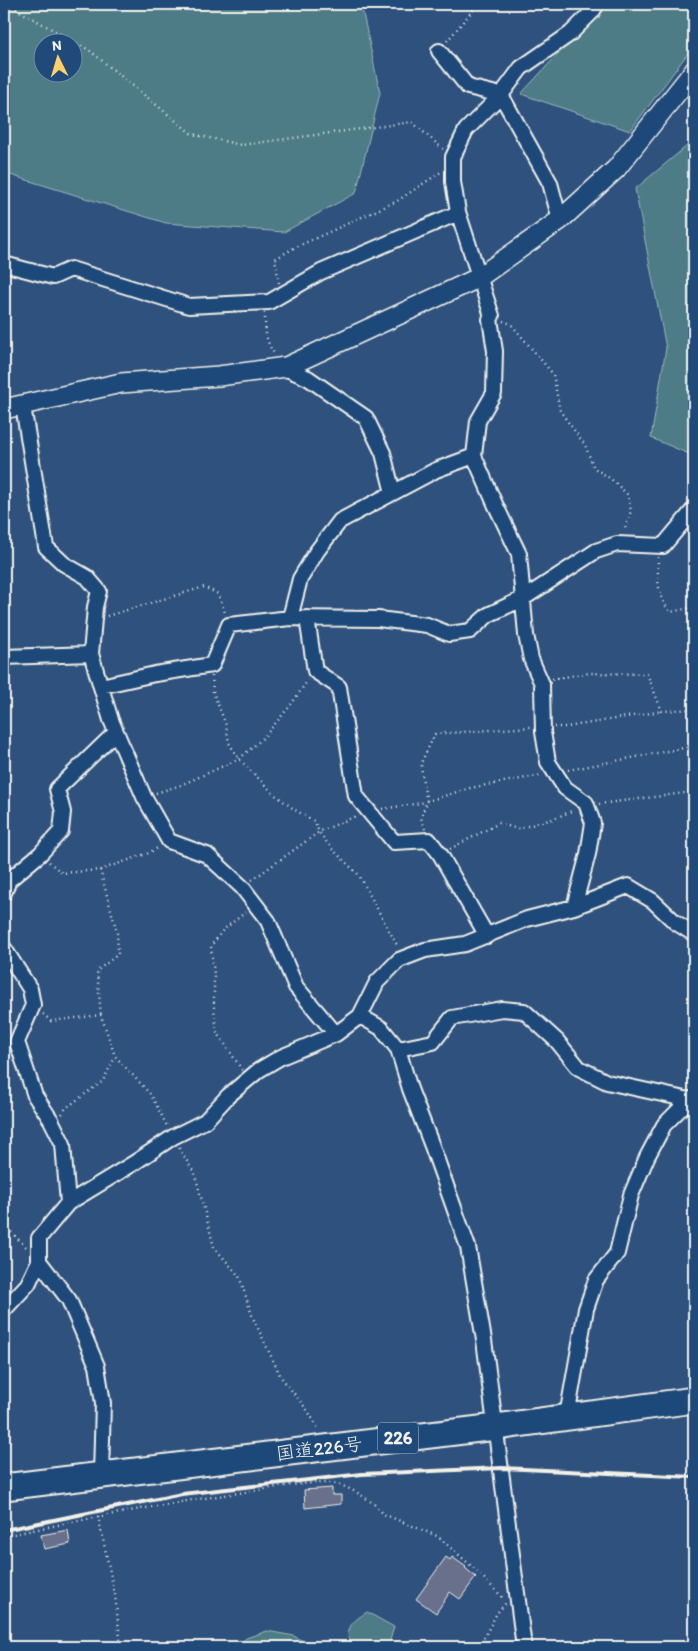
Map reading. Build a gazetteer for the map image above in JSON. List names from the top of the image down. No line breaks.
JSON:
{"streets":{"highway":["226","国道226号"]},"north":"top"}
